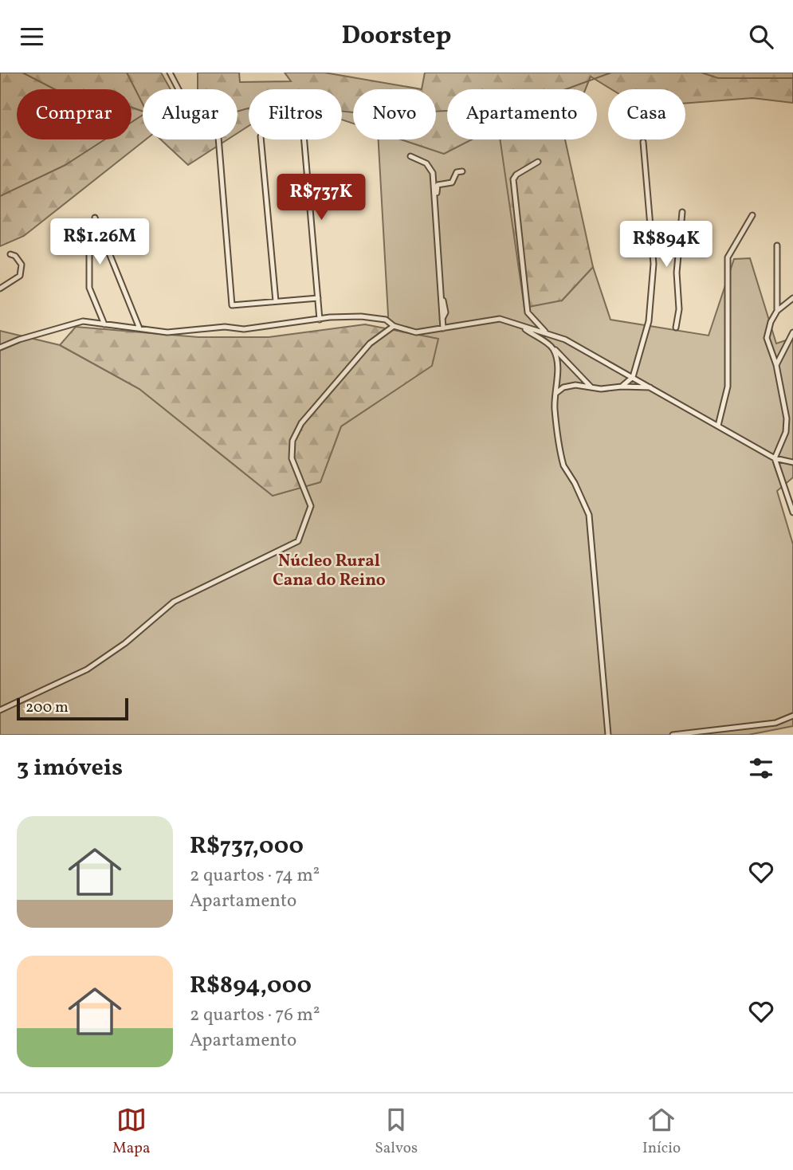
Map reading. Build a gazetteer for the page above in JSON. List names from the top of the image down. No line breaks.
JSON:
{"districts":["Núcleo Rural Cana do Reino"],"scale_bar":"200 m","page":{"header":"Doorstep","chip":["Comprar","Alugar","Filtros","Novo","Apartamento","Casa"],"price":["R$737K","R$1.26M","R$894K"],"scale":"200 m","heading":"3 imóveis","list":[{"name":"R$737,000","note":"2 quartos · 74 m² · Apartamento"},{"name":"R$894,000","note":"2 quartos · 76 m² · Apartamento"}],"tabs":["Mapa","Salvos","Início"]}}
